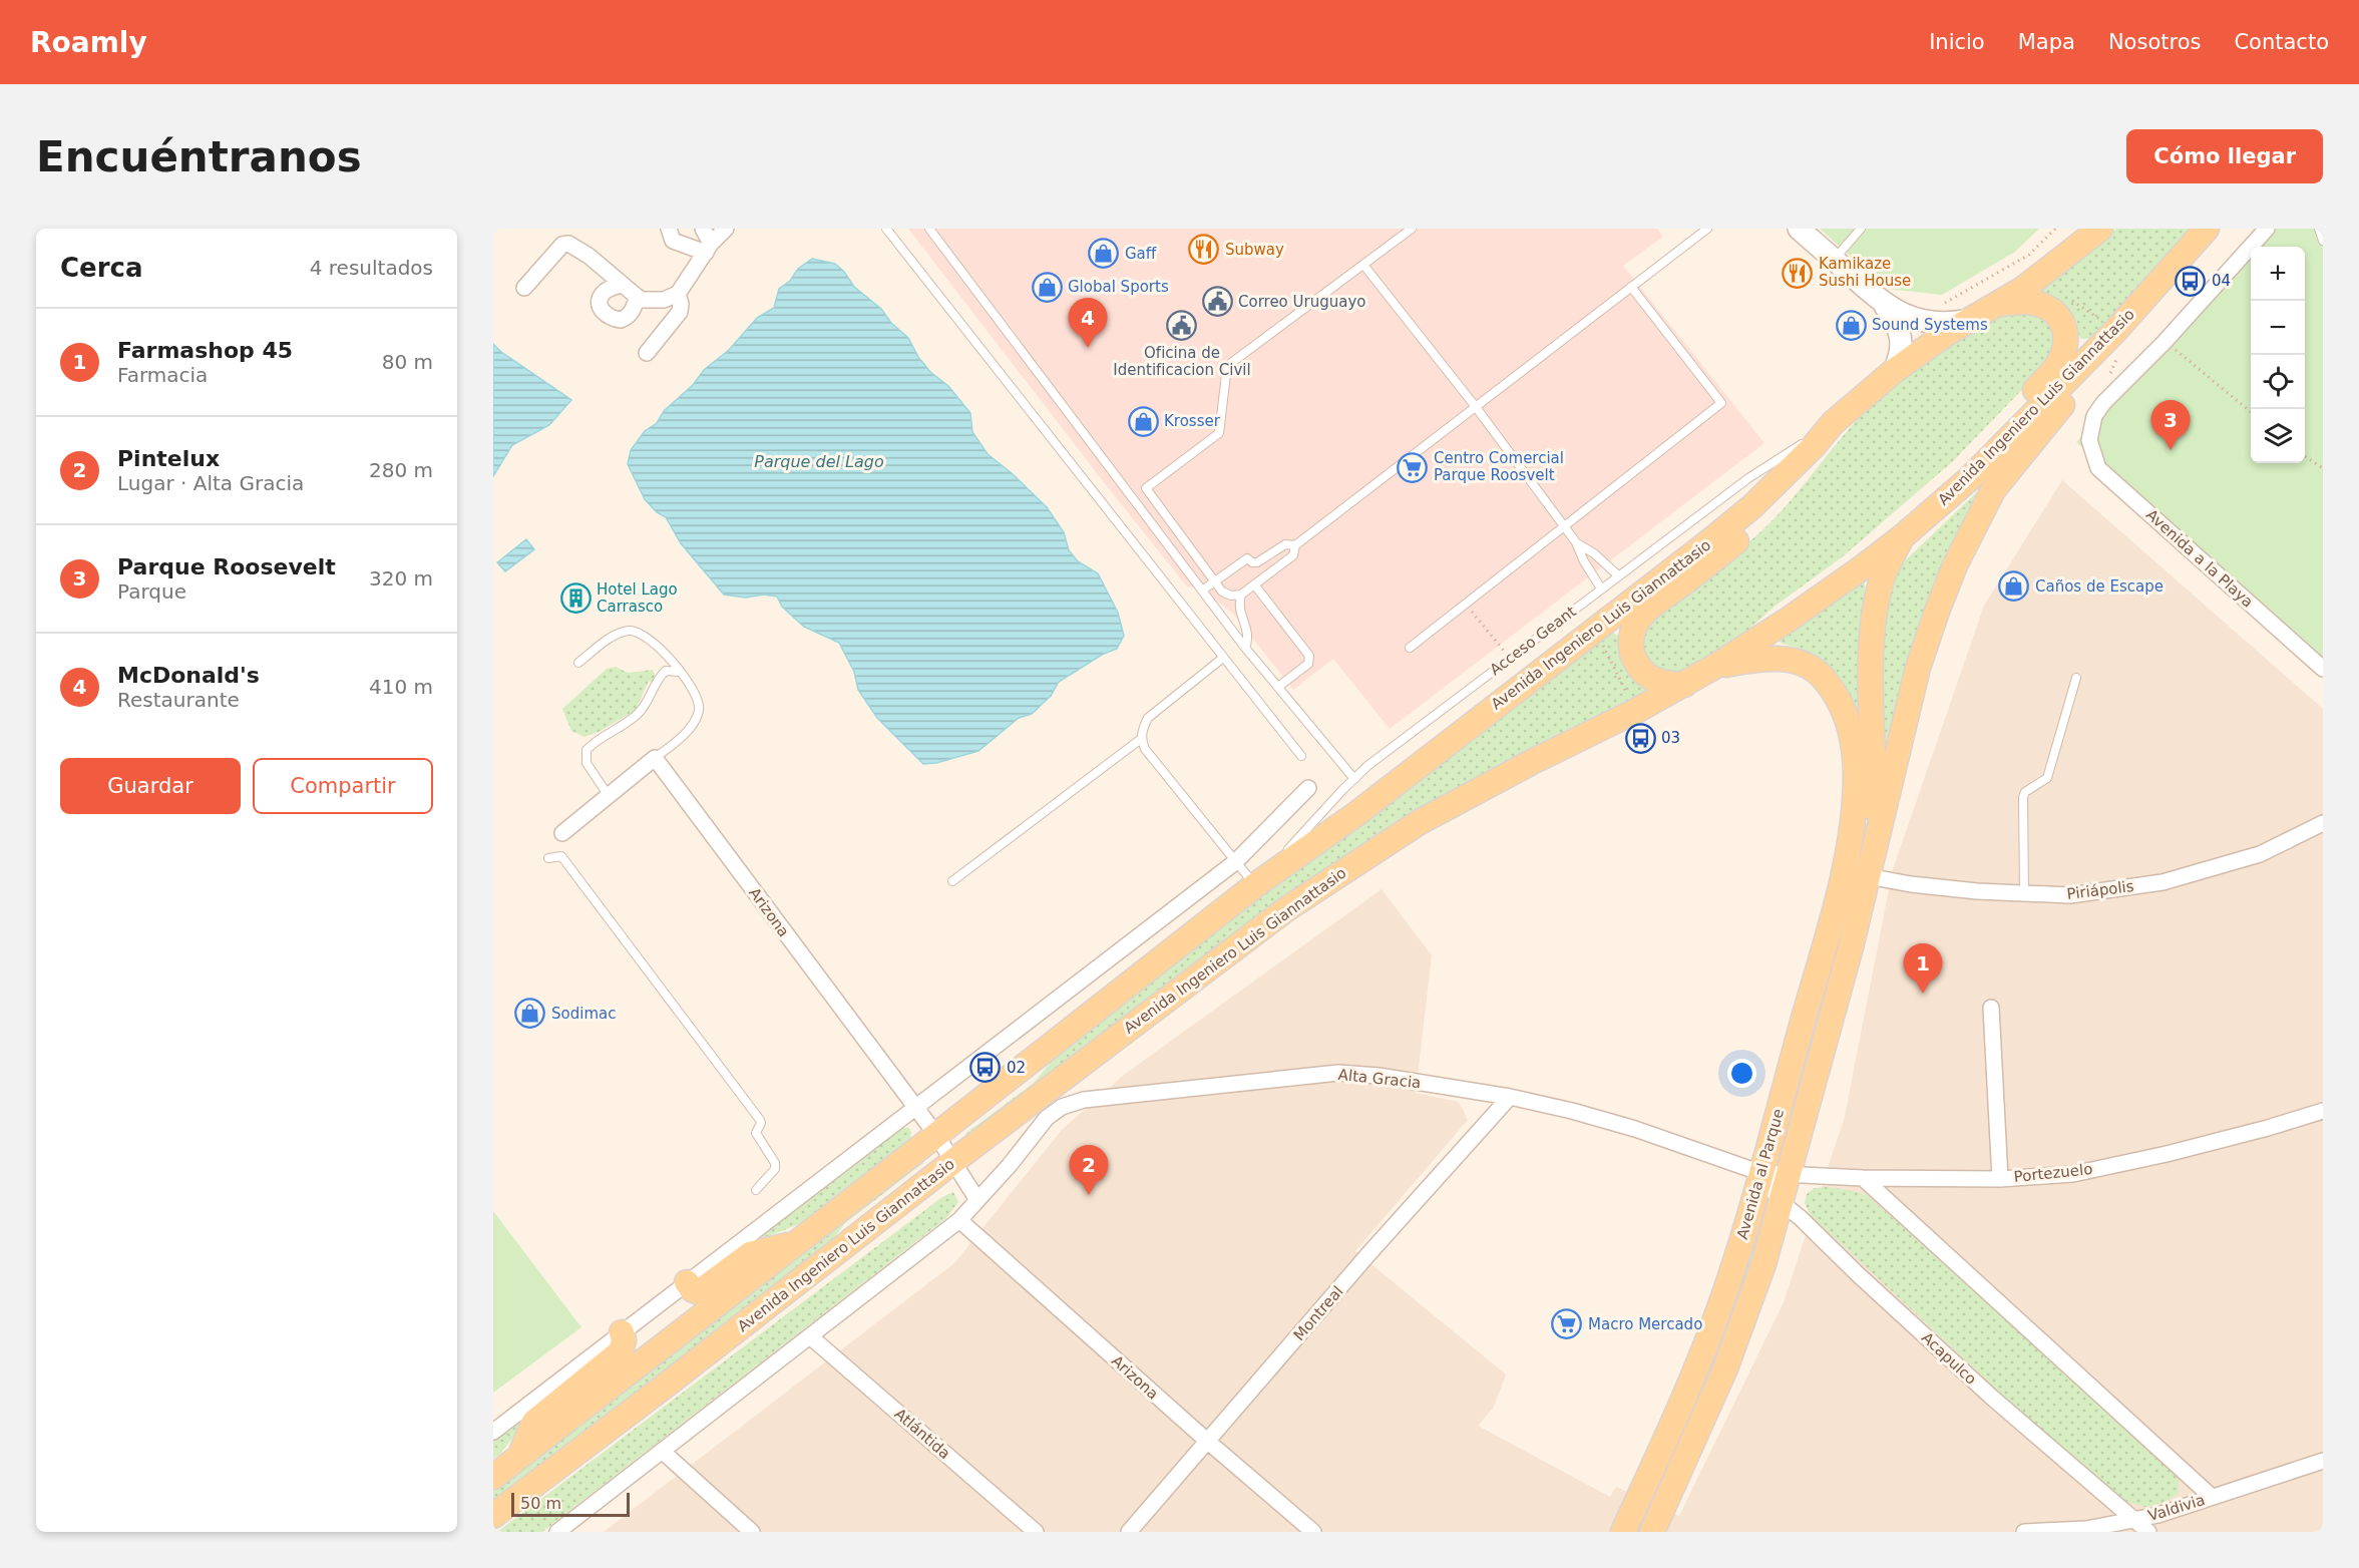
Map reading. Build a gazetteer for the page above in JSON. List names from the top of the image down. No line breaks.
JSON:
{"streets":{"main road":["Avenida Ingeniero Luis Giannattasio","Avenida al Parque"],"street":["Avenida a la Playa","Piriápolis","Arizona","Alta Gracia","Portezuelo","Montreal","Acapulco","Atlántida","Valdivia"],"lane":["Acceso Geant"]},"crossings":[["Avenida Ingeniero Luis Giannattasio","Acceso Geant"],["Avenida Ingeniero Luis Giannattasio","Arizona"],["Avenida Ingeniero Luis Giannattasio","Avenida al Parque"],["Piriápolis","Avenida al Parque"],["Arizona","Alta Gracia"],["Arizona","Montreal"],["Alta Gracia","Portezuelo"],["Alta Gracia","Avenida al Parque"],["Alta Gracia","Montreal"],["Portezuelo","Avenida al Parque"],["Avenida al Parque","Acapulco"],["Acapulco","Valdivia"]],"water":["Parque del Lago"],"places":{"restaurant":["Subway","Kamikaze Sushi House"],"shop":["Gaff","Global Sports","Sound Systems","Krosser","Caños de Escape","Sodimac"],"bus stop":["04","03","02"],"public building":["Correo Uruguayo","Oficina de Identificacion Civil"],"supermarket":["Centro Comercial Parque Roosvelt","Macro Mercado"],"building":["Hotel Lago Carrasco"]},"scale_bar":"50 m","page":{"header":"Roamly","nav":["Inicio","Mapa","Nosotros","Contacto"],"buttons":["Cómo llegar",["Guardar","Compartir"]],"title":"Encuéntranos","heading":["Cerca","4 resultados"],"map_buttons":["+","−"],"pins":["4","3","1","2"],"list":[{"mark":"1","name":"Farmashop 45","note":"Farmacia","value":"80 m"},{"mark":"2","name":"Pintelux","note":"Lugar · Alta Gracia","value":"280 m"},{"mark":"3","name":"Parque Roosevelt","note":"Parque","value":"320 m"},{"mark":"4","name":"McDonald's","note":"Restaurante","value":"410 m"}],"scale":"50 m"}}
